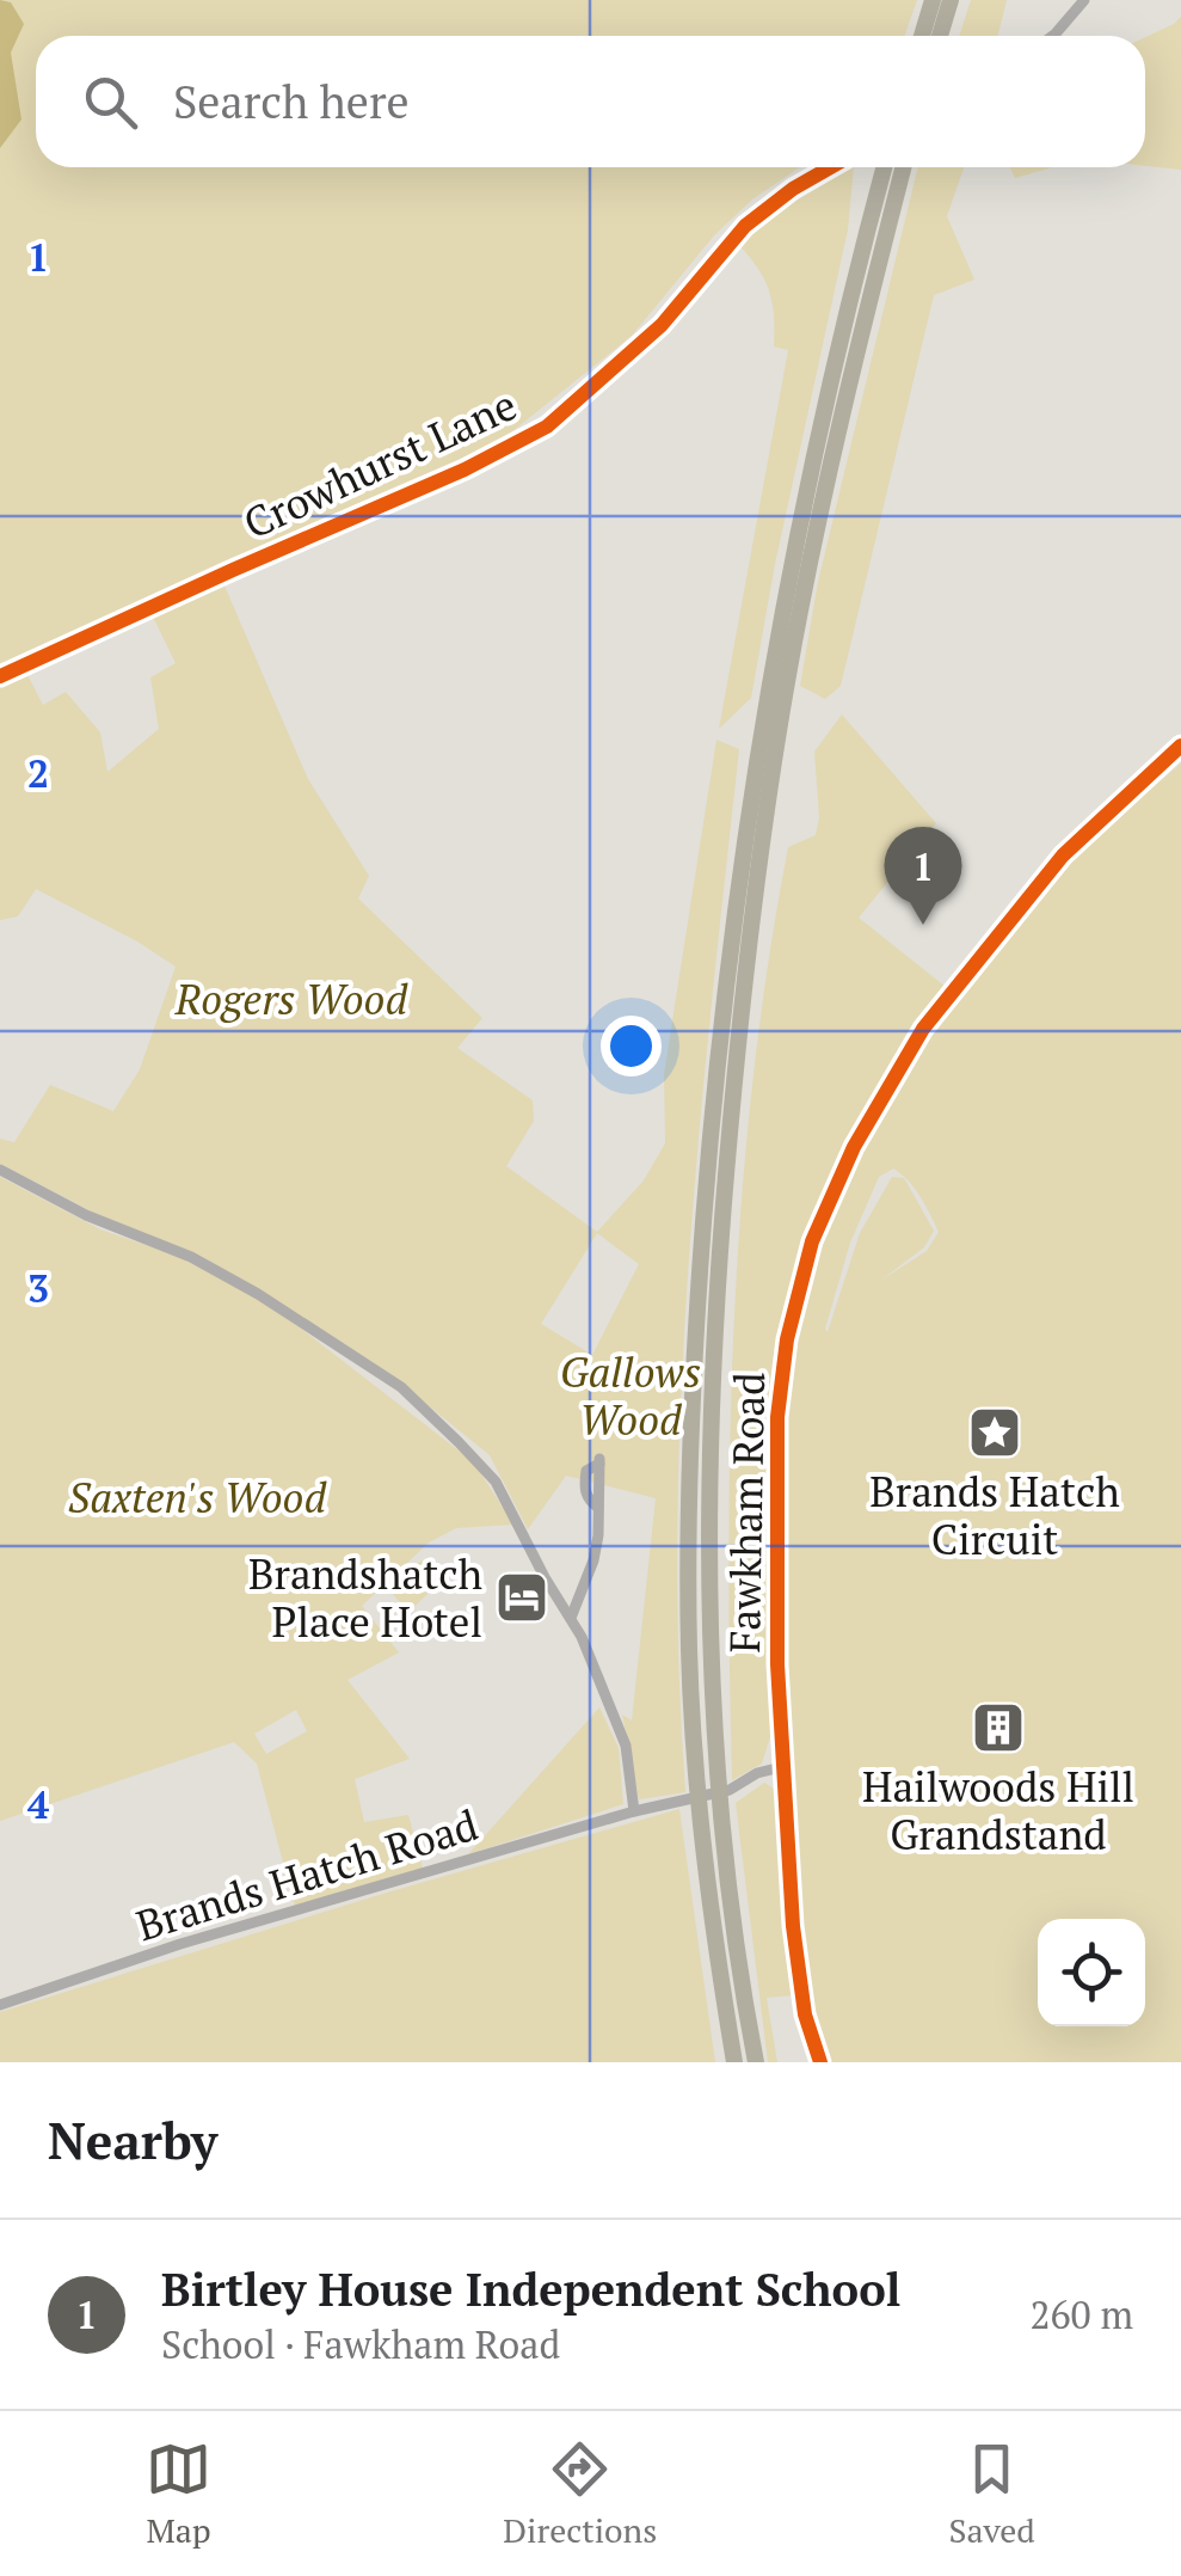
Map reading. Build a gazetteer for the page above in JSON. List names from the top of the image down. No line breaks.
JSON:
{"streets":{"street":["Crowhurst Lane","Fawkham Road","Brands Hatch Road"]},"parks":["Rogers Wood","Gallows Wood","Saxten's Wood"],"places":{"place":["Brands Hatch Circuit"],"hotel":["Brandshatch Place Hotel"],"building":["Hailwoods Hill Grandstand"]},"page":{"search":"Search here","pins":"1","heading":"Nearby","list":[{"mark":"1","name":"Birtley House Independent School","note":"School · Fawkham Road","value":"260 m"}],"nav":["Map","Directions","Saved"]},"grid":{"rows":["1","2","3","4"]}}
